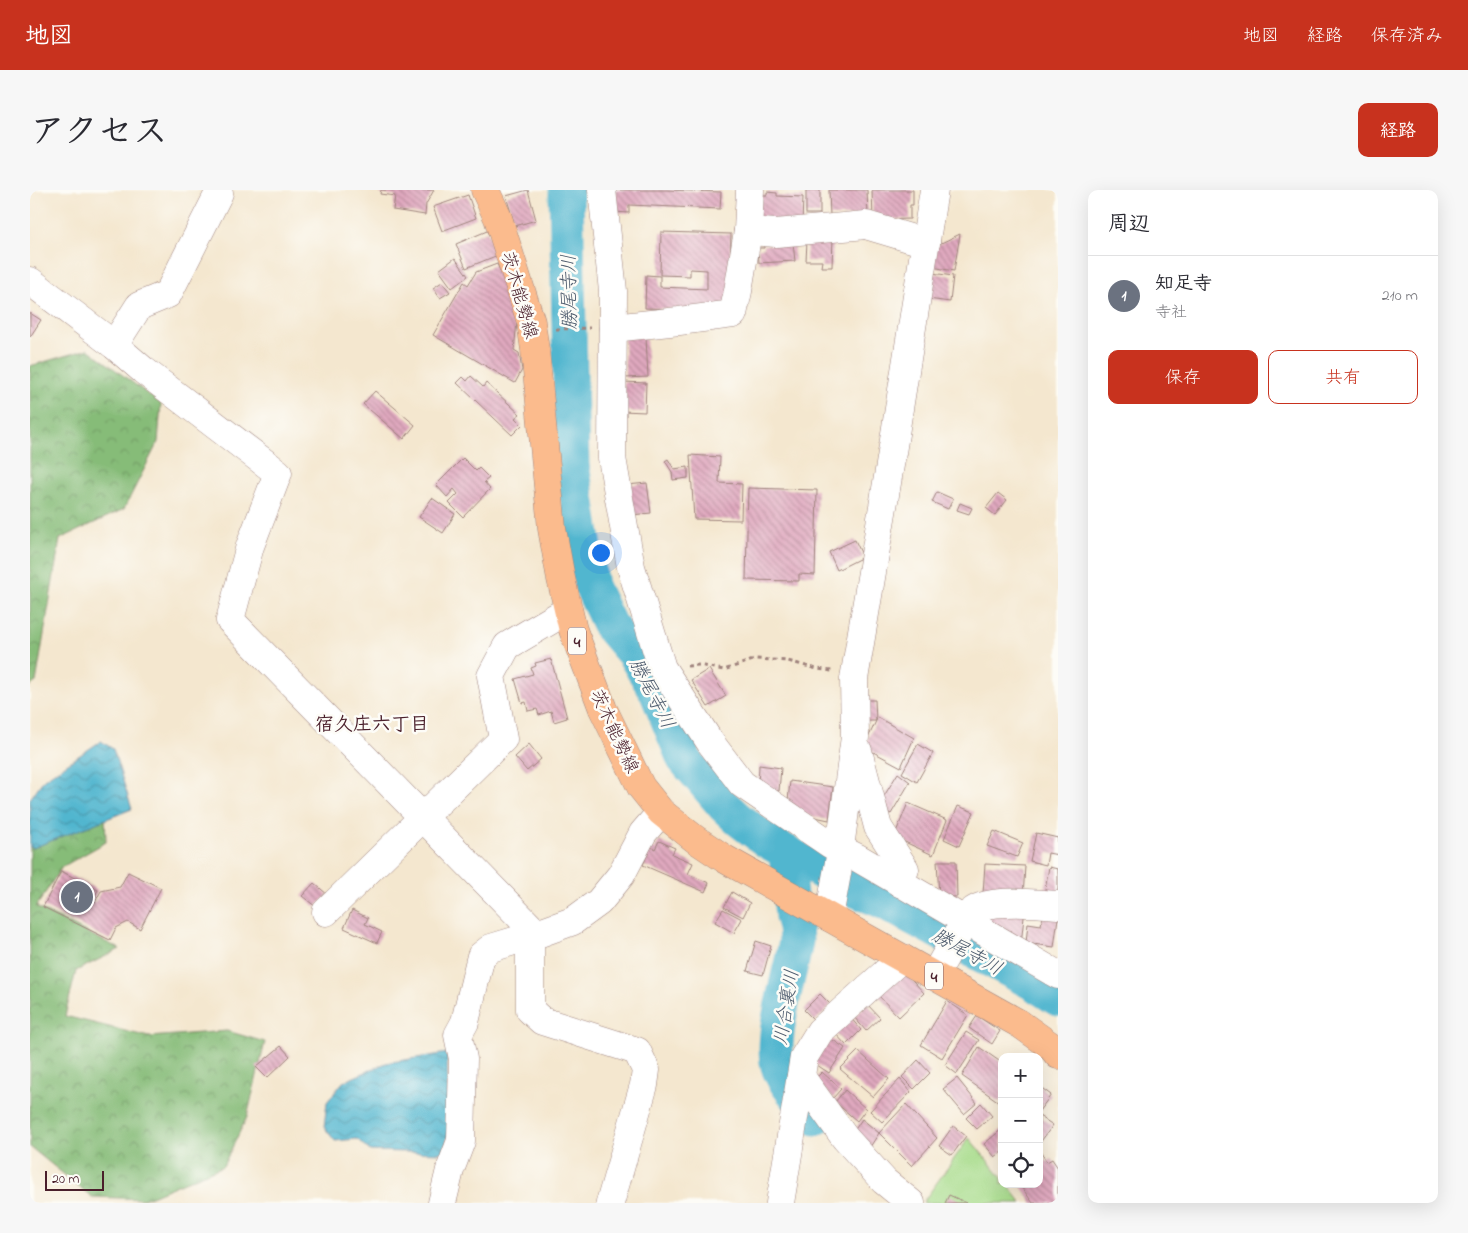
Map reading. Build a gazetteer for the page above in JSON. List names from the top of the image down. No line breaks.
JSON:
{"streets":{"main road":["茨木能勢線","4"]},"districts":["宿久庄六丁目"],"water":["勝尾寺川","川合裏川"],"scale_bar":"20 m","page":{"header":"地図","nav":["地図","経路","保存済み"],"title":"アクセス","buttons":["経路",["保存","共有"]],"heading":"周辺","list":[{"mark":"1","name":"知足寺","note":"寺社","value":"210 m"}],"pins":"1","map_buttons":["+","−"],"scale":"20 m"}}
